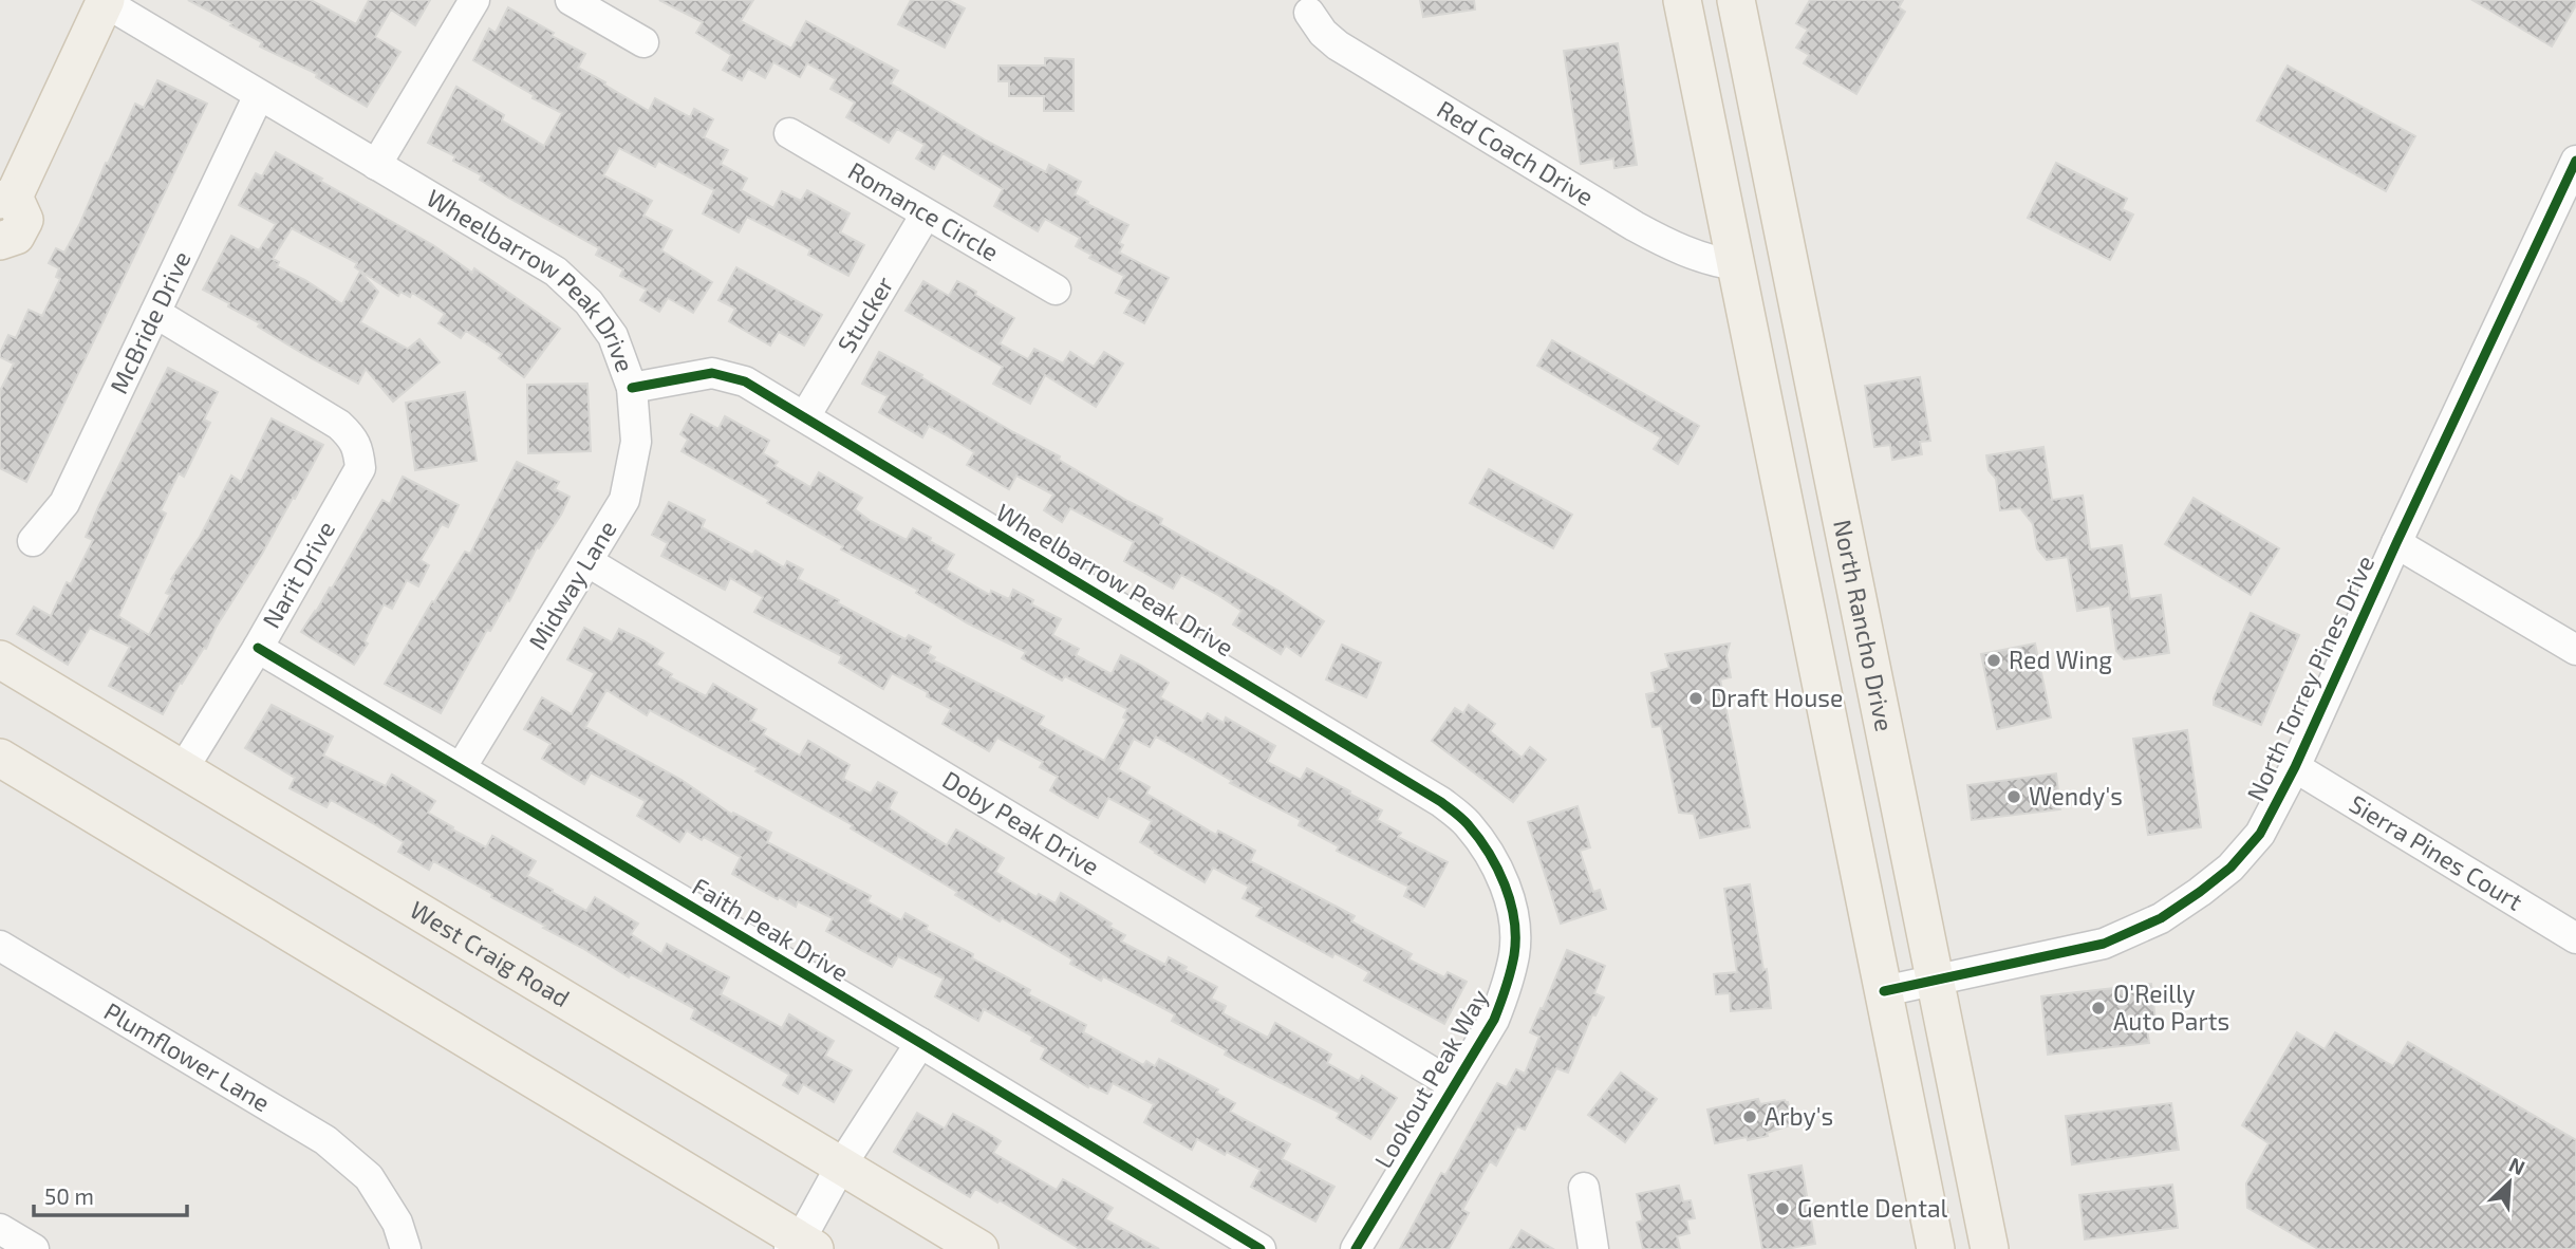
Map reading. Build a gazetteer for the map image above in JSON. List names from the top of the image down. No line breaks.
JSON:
{"streets":{"main road":["North Rancho Drive","West Craig Road"],"street":["Red Coach Drive","Romance Circle","Wheelbarrow Peak Drive","Stucker","McBride Drive","Narit Drive","Midway Lane","North Torrey Pines Drive","Doby Peak Drive","Sierra Pines Court","Faith Peak Drive","Plumflower Lane","Lookout Peak Way"]},"crossings":[["Romance Circle","Stucker"],["Wheelbarrow Peak Drive","Stucker"],["Wheelbarrow Peak Drive","McBride Drive"],["Wheelbarrow Peak Drive","Midway Lane"],["Wheelbarrow Peak Drive","Lookout Peak Way"],["McBride Drive","Narit Drive"],["Narit Drive","Faith Peak Drive"],["Narit Drive","West Craig Road"],["Midway Lane","Doby Peak Drive"],["Midway Lane","Faith Peak Drive"],["North Rancho Drive","North Torrey Pines Drive"],["North Torrey Pines Drive","Sierra Pines Court"],["Doby Peak Drive","Lookout Peak Way"]],"places":["Red Wing","Draft House","Wendy's","O'Reilly Auto Parts","Arby's","Gentle Dental"],"scale_bar":"50 m","north":"top right"}
